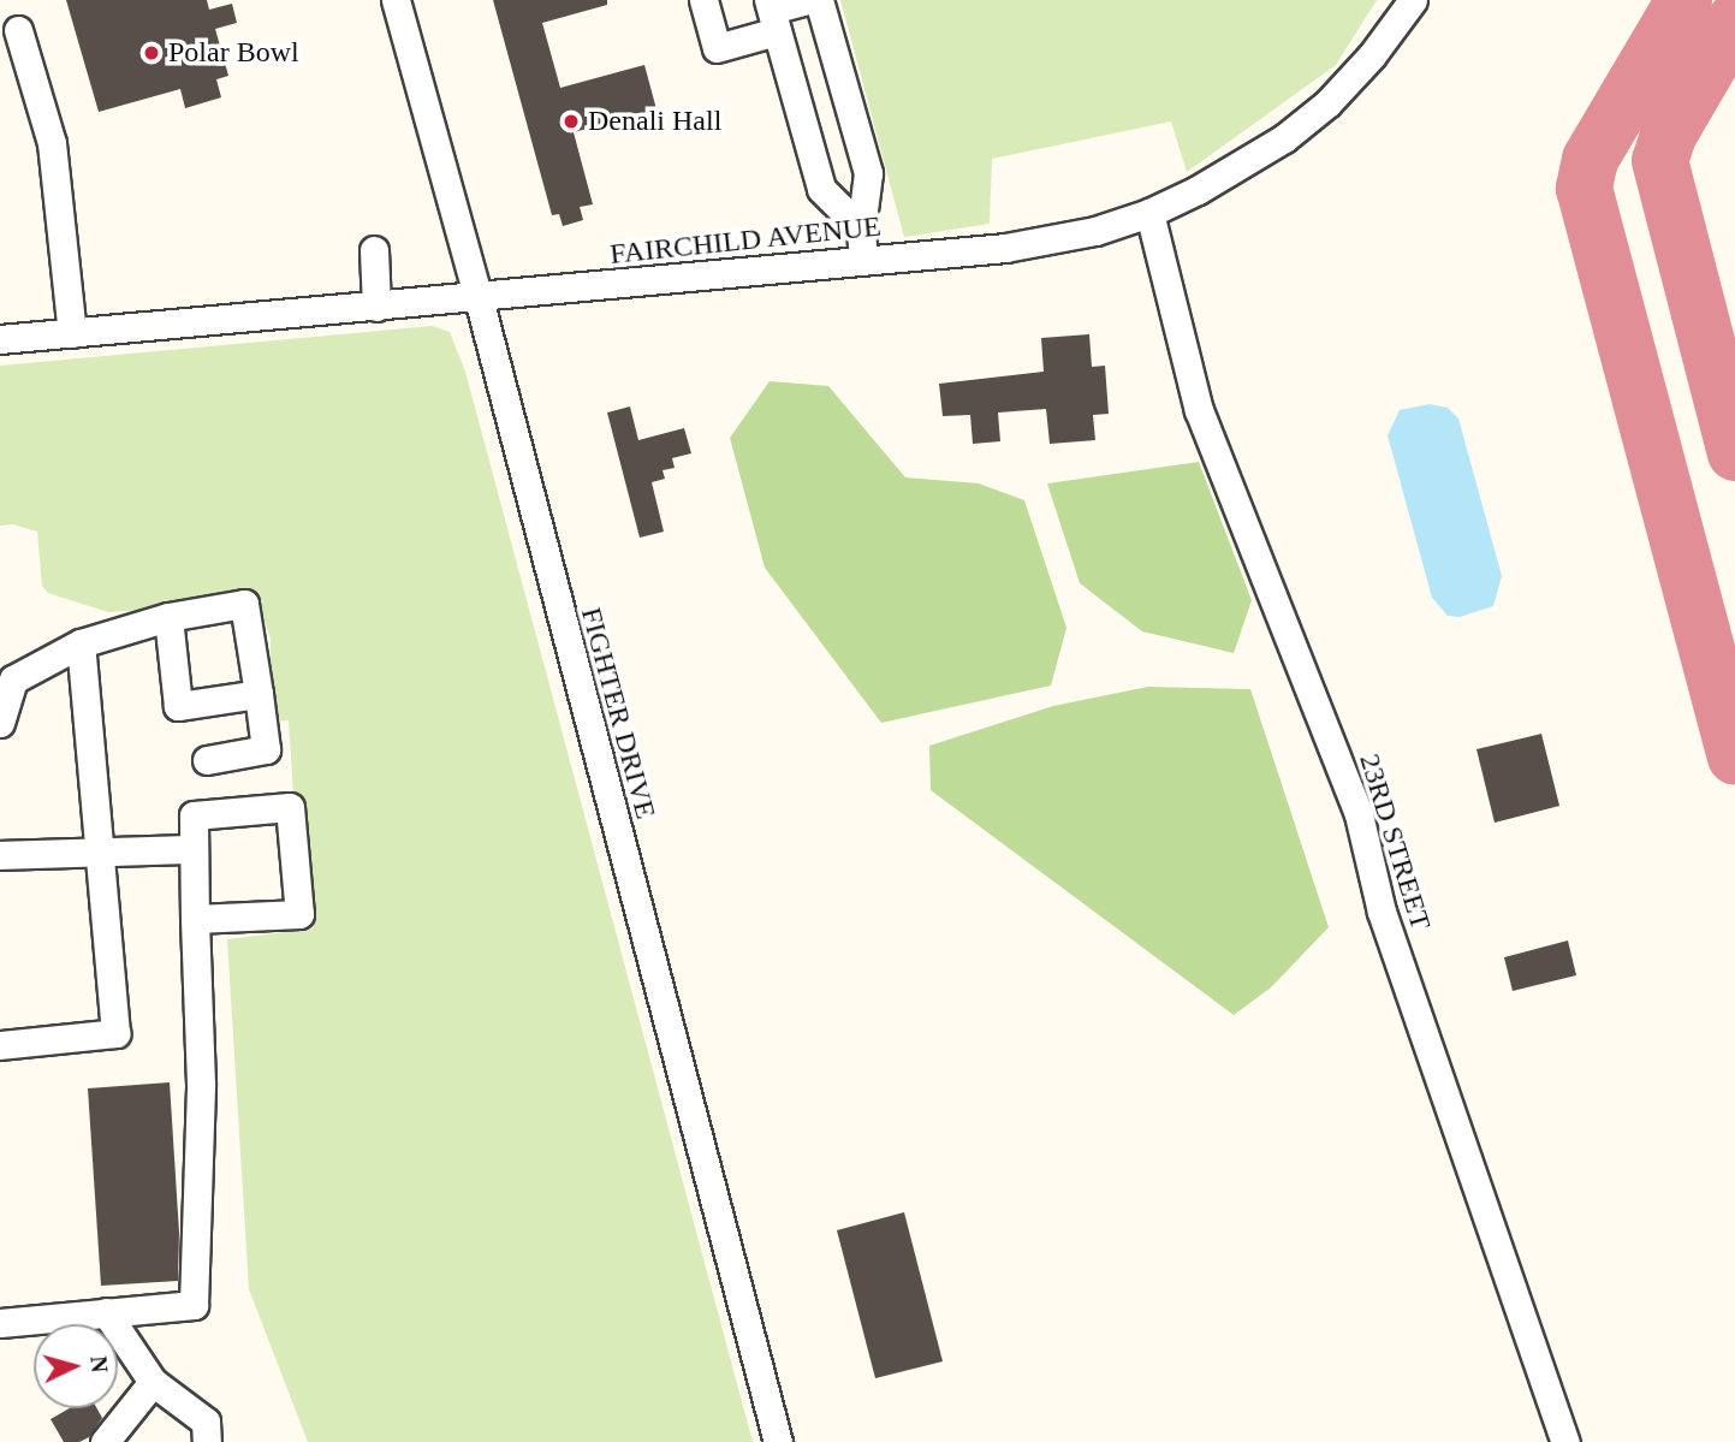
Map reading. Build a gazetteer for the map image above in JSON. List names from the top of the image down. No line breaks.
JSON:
{"streets":{"street":["FAIRCHILD AVENUE","FIGHTER DRIVE","23RD STREET"]},"crossings":[["FAIRCHILD AVENUE","FIGHTER DRIVE"],["FAIRCHILD AVENUE","23RD STREET"]],"places":["Polar Bowl","Denali Hall"],"north":"right"}
